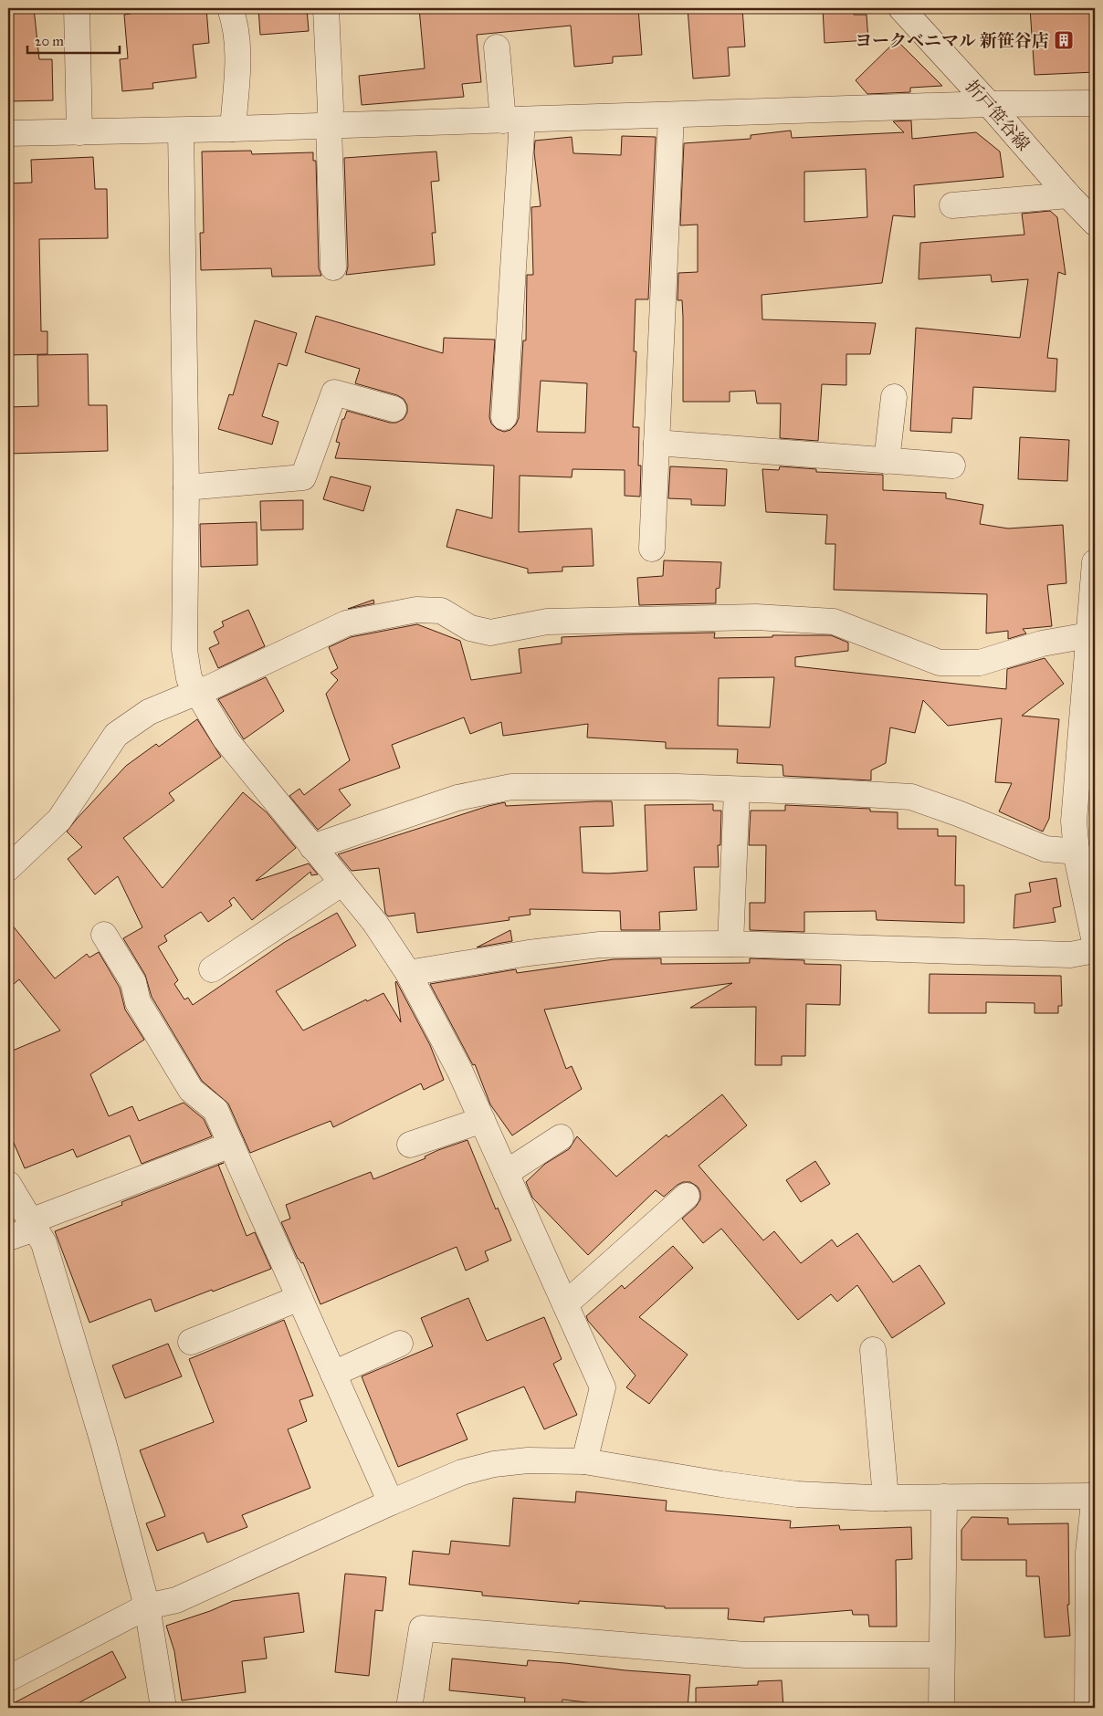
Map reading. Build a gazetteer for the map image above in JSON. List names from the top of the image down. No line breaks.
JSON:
{"streets":{"street":["折戸笹谷線"]},"places":{"building":["ヨークベニマル 新笹谷店"]},"scale_bar":"20 m"}
